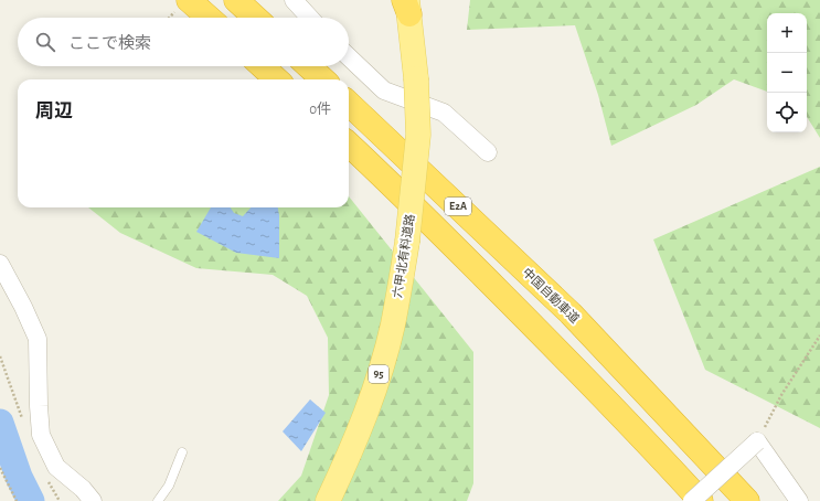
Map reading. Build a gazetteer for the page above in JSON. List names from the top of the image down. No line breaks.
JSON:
{"streets":{"highway":["E2A","中国自動車道"],"main road":["六甲北有料道路","95"]},"page":{"map_buttons":["+","−"],"search":"ここで検索","heading":["周辺","0件"]}}
